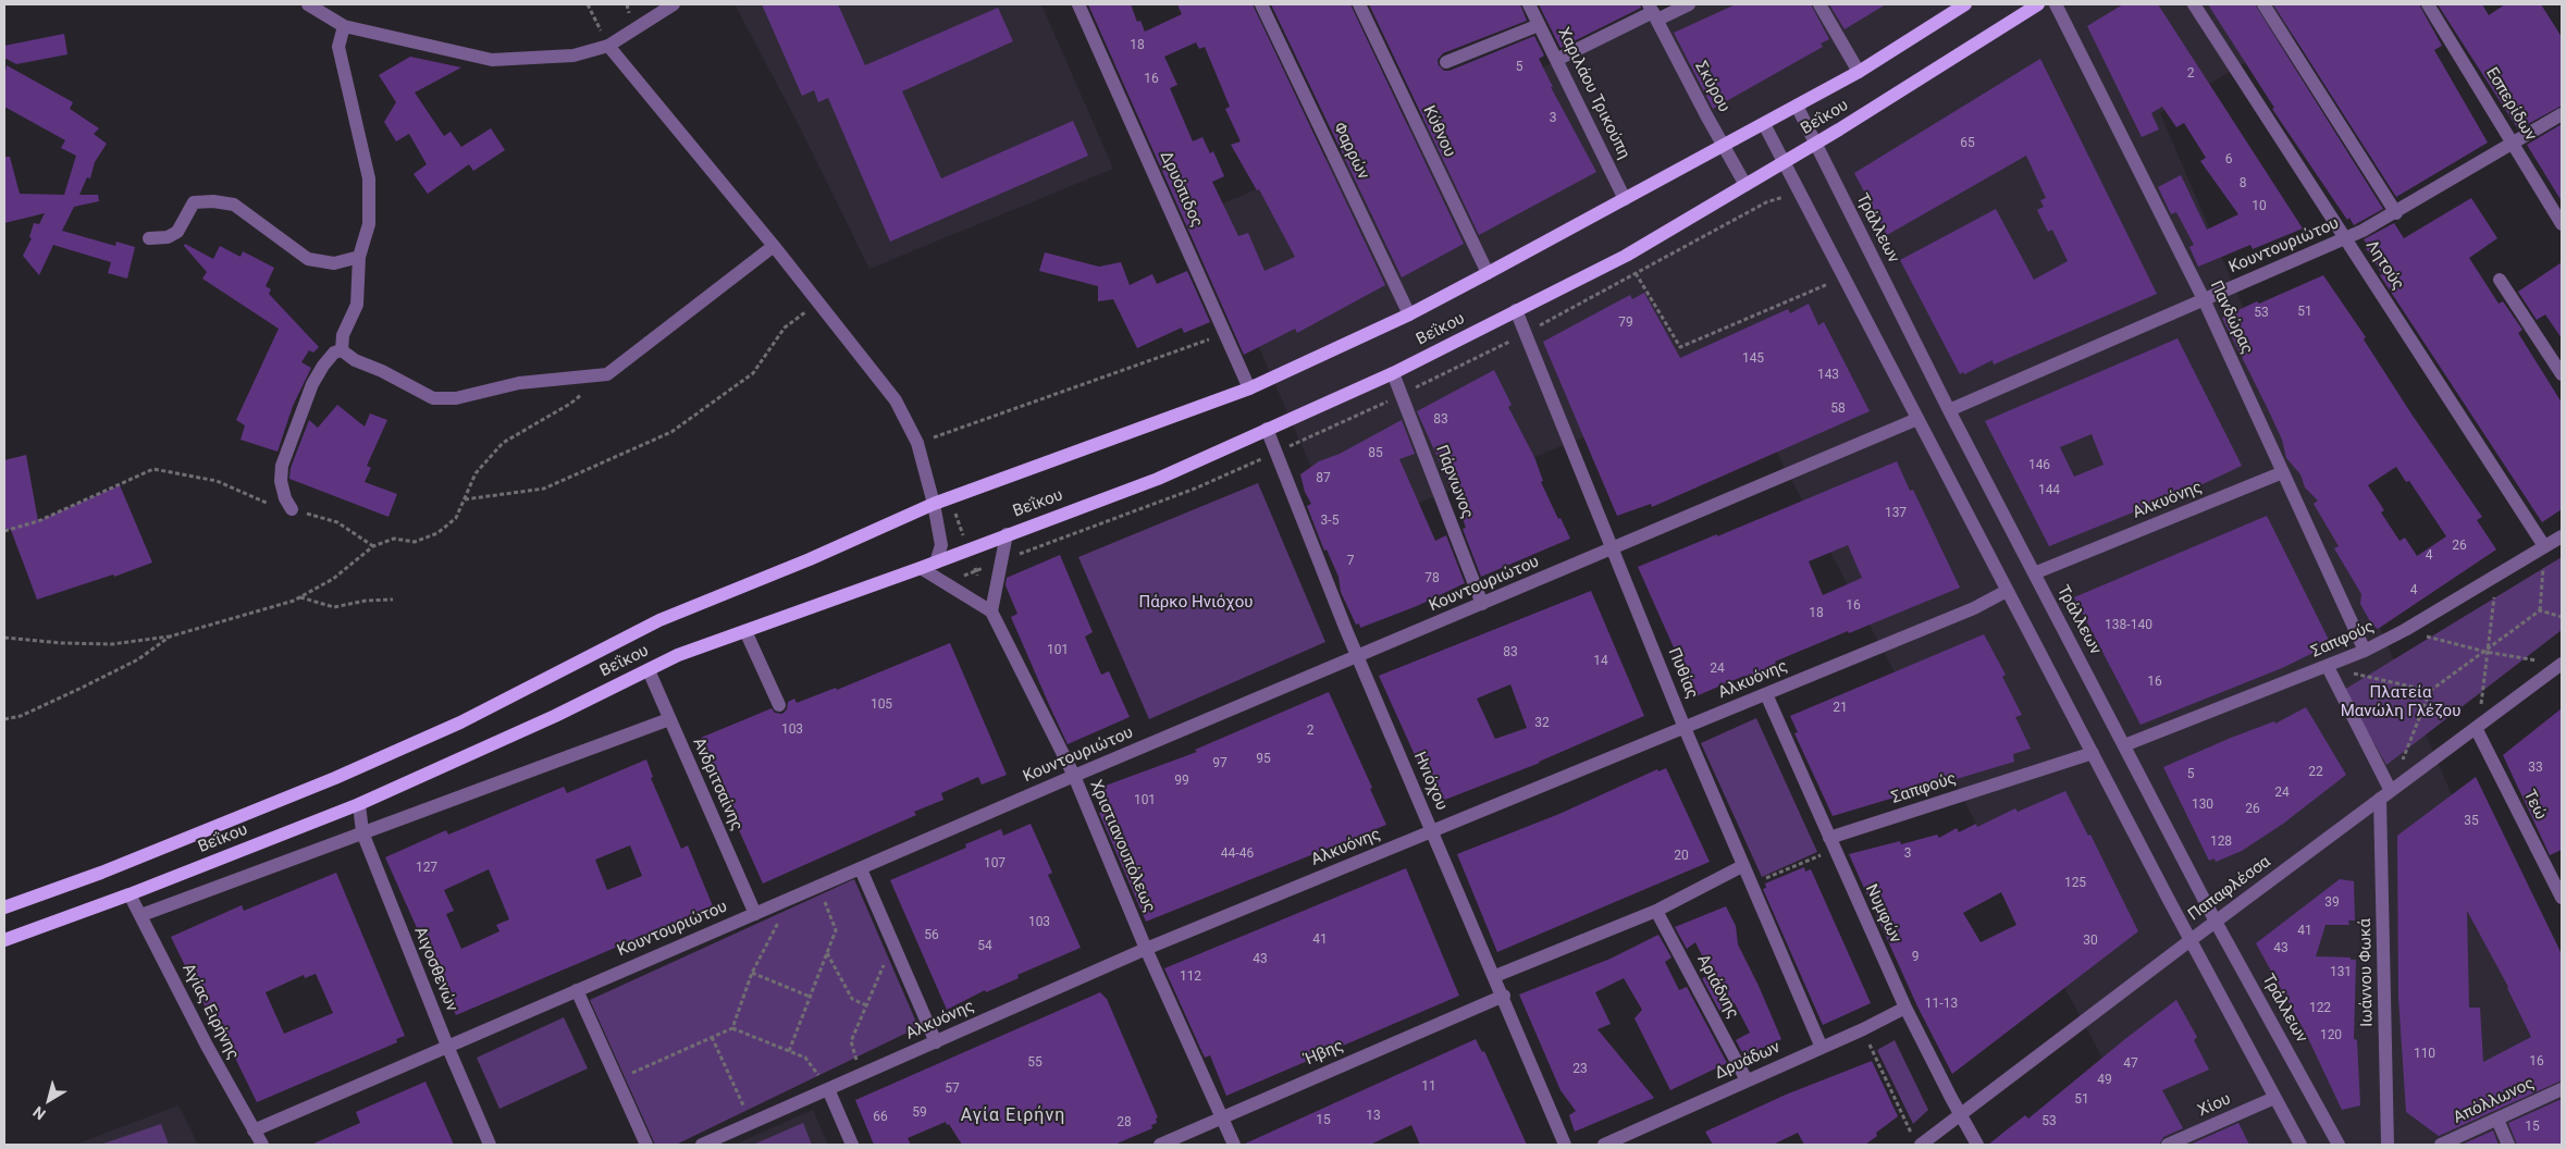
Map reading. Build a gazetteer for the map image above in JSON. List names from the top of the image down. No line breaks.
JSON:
{"streets":{"main road":["Βεΐκου"],"street":["Σκύρου","Χαριλάου Τρικούπη","Εσπερίδων","Κύθνου","Φαρρών","Δρυόπιδος","Τράλλεων","Κουντουριώτου","Λητούς","Πανδώρας","Πάρνωνος","Αλκυόνης","Σαπφούς","Πυθίας","Ηνιόχου","Ανδριτσαίνης","Τεώ","Χριστιανουπόλεως","Παπαφλέσσα","Νυμφών","Αιγοσθενών","Ιωάννου Φωκά","Αριάδνης","Αγίας Ειρήνης","Ήβης","Δρυάδων","Απόλλωνος","Χίου"]},"crossings":[["Σκύρου","Βεΐκου"],["Χαριλάου Τρικούπη","Βεΐκου"],["Εσπερίδων","Κουντουριώτου"],["Βεΐκου","Κύθνου"],["Βεΐκου","Φαρρών"],["Βεΐκου","Δρυόπιδος"],["Βεΐκου","Τράλλεων"],["Βεΐκου","Πάρνωνος"],["Βεΐκου","Πυθίας"],["Βεΐκου","Ηνιόχου"],["Βεΐκου","Ανδριτσαίνης"],["Βεΐκου","Αιγοσθενών"],["Βεΐκου","Αγίας Ειρήνης"],["Τράλλεων","Κουντουριώτου"],["Τράλλεων","Αλκυόνης"],["Τράλλεων","Σαπφούς"],["Τράλλεων","Παπαφλέσσα"],["Κουντουριώτου","Λητούς"],["Κουντουριώτου","Πανδώρας"],["Κουντουριώτου","Πάρνωνος"],["Κουντουριώτου","Πυθίας"],["Κουντουριώτου","Ηνιόχου"],["Κουντουριώτου","Ανδριτσαίνης"],["Κουντουριώτου","Χριστιανουπόλεως"],["Κουντουριώτου","Αιγοσθενών"],["Κουντουριώτου","Αγίας Ειρήνης"],["Λητούς","Σαπφούς"],["Πανδώρας","Αλκυόνης"],["Πανδώρας","Σαπφούς"],["Αλκυόνης","Πυθίας"],["Αλκυόνης","Ηνιόχου"],["Αλκυόνης","Χριστιανουπόλεως"],["Αλκυόνης","Νυμφών"],["Σαπφούς","Νυμφών"],["Πυθίας","Δρυάδων"],["Ηνιόχου","Ήβης"],["Τεώ","Παπαφλέσσα"],["Χριστιανουπόλεως","Ήβης"],["Παπαφλέσσα","Νυμφών"],["Παπαφλέσσα","Ιωάννου Φωκά"],["Νυμφών","Δρυάδων"],["Αριάδνης","Δρυάδων"]],"districts":["Αγία Ειρήνη"],"parks":["Πάρκο Ηνιόχου","Πλατεία Μανώλη Γλέζου"],"house_numbers":["18","5","2","16","3","65","6","8","10","51","53","79","145","143","58","83","85","146","87","144","137","3-5","26","4","7","78","4","16","18","138-140","101","83","14","24","16","105","21","32","103","2","95","97","33","22","5","99","24","101","130","26","35","128","44-46","3","20","107","127","125","39","103","41","56","41","30","54","43","9","43","131","112","11-13","122","120","110","16","55","47","23","49","11","57","51","59","13","66","15","53","28","15"],"north":"bottom left"}
